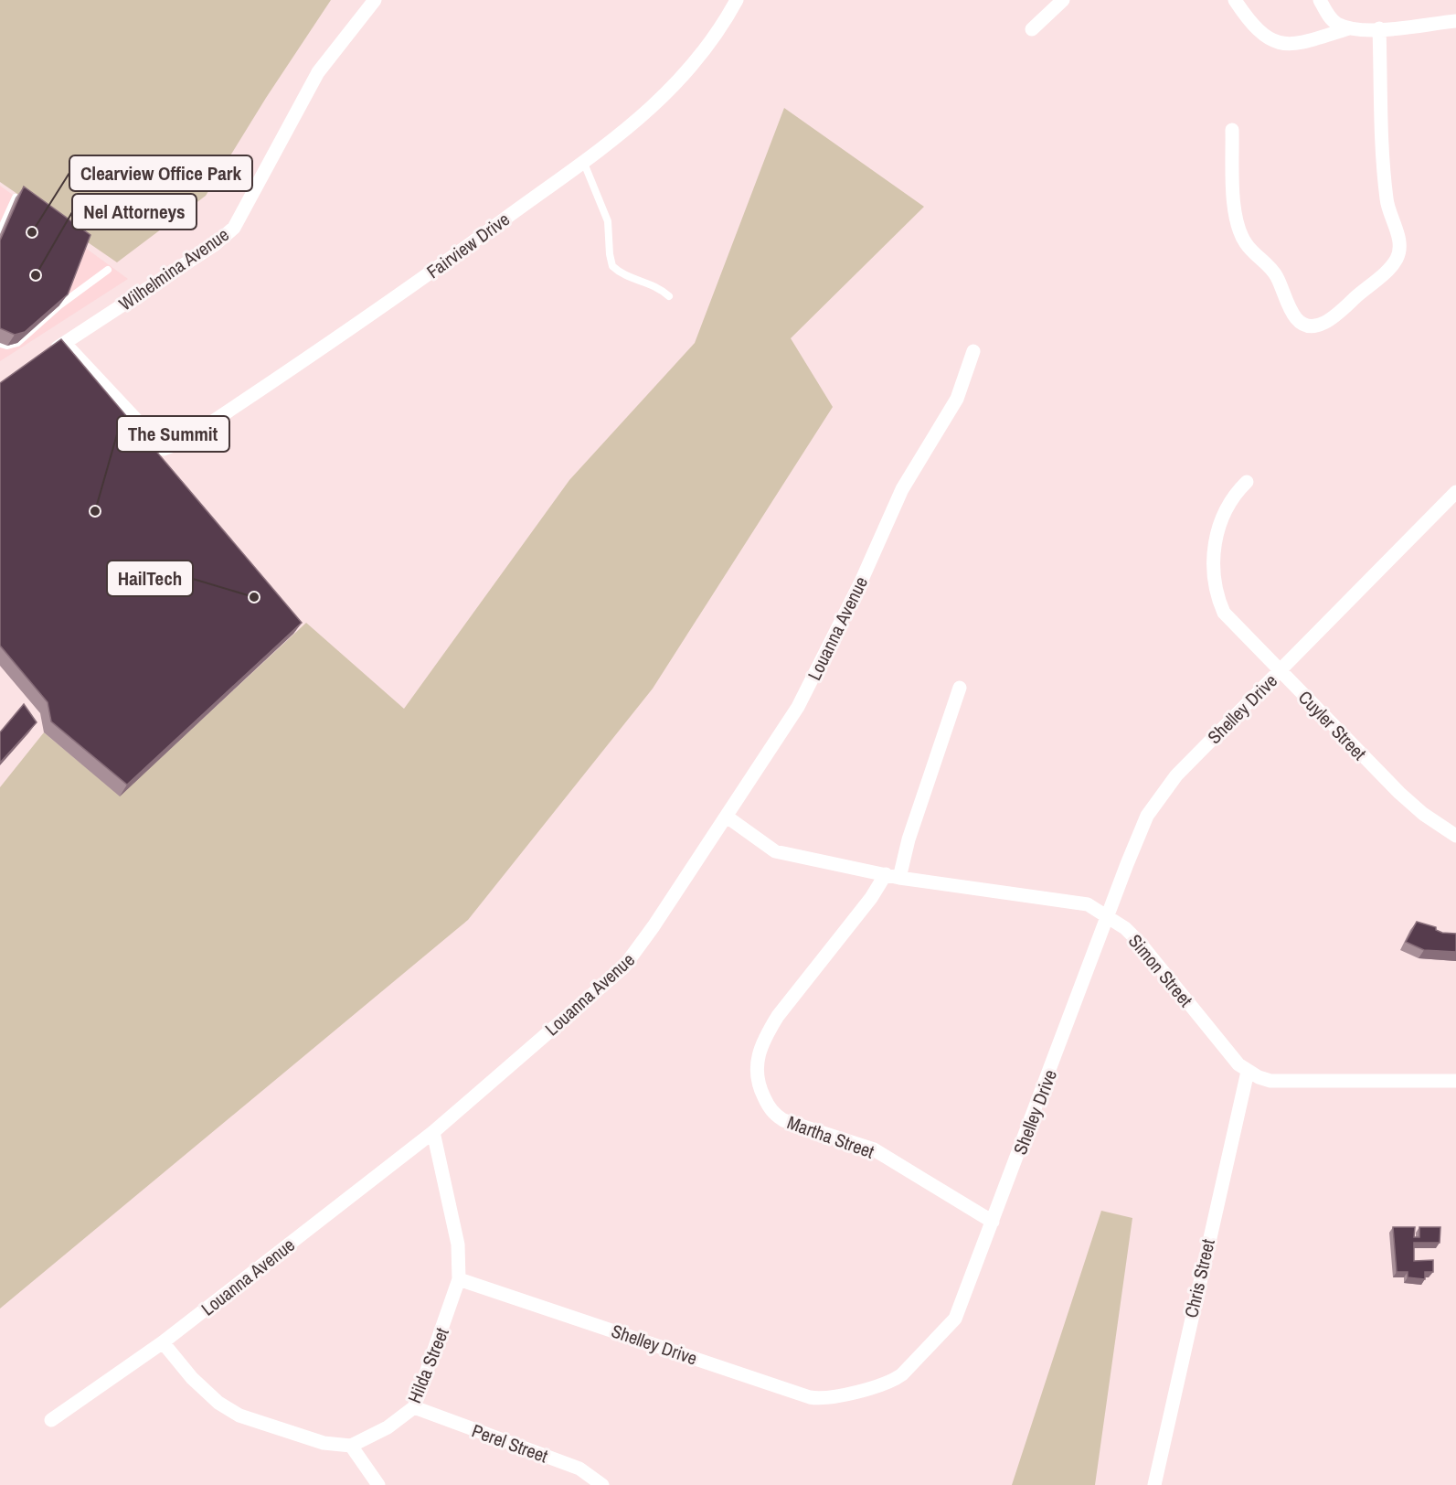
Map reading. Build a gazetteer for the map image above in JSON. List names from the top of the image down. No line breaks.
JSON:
{"streets":{"street":["Fairview Drive","Wilhelmina Avenue","Louanna Avenue","Shelley Drive","Cuyler Street","Simon Street","Martha Street","Chris Street","Hilda Street","Perel Street"]},"crossings":[["Louanna Avenue","Simon Street"],["Louanna Avenue","Hilda Street"],["Shelley Drive","Cuyler Street"],["Shelley Drive","Simon Street"],["Shelley Drive","Martha Street"],["Shelley Drive","Hilda Street"],["Simon Street","Martha Street"],["Simon Street","Chris Street"],["Hilda Street","Perel Street"]],"places":["Clearview Office Park","Nel Attorneys","The Summit","HailTech"]}
